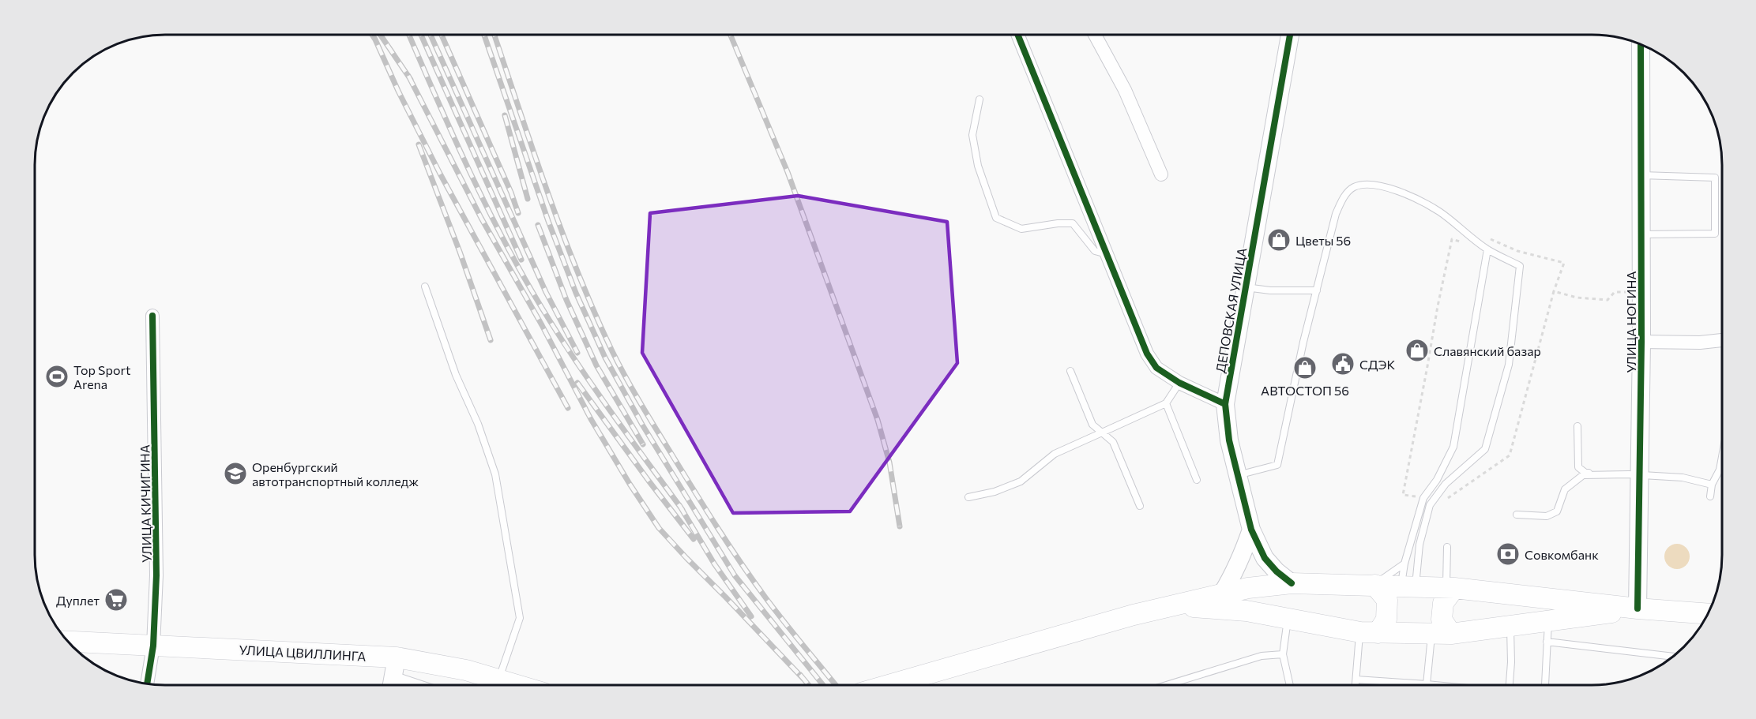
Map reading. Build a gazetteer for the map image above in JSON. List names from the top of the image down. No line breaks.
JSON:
{"streets":{"main road":["УЛИЦА ЦВИЛЛИНГА"],"street":["ДЕПОВСКАЯ УЛИЦА","УЛИЦА НОГИНА","УЛИЦА КИЧИГИНА"]},"crossings":[["УЛИЦА КИЧИГИНА","УЛИЦА ЦВИЛЛИНГА"]],"places":{"shop":["Цветы 56","Славянский базар","АВТОСТОП 56"],"public building":["СДЭК"],"sports":["Top Sport Arena"],"school or university":["Оренбургский автотранспортный колледж"],"bank":["Совкомбанк"],"supermarket":["Дуплет"]}}
